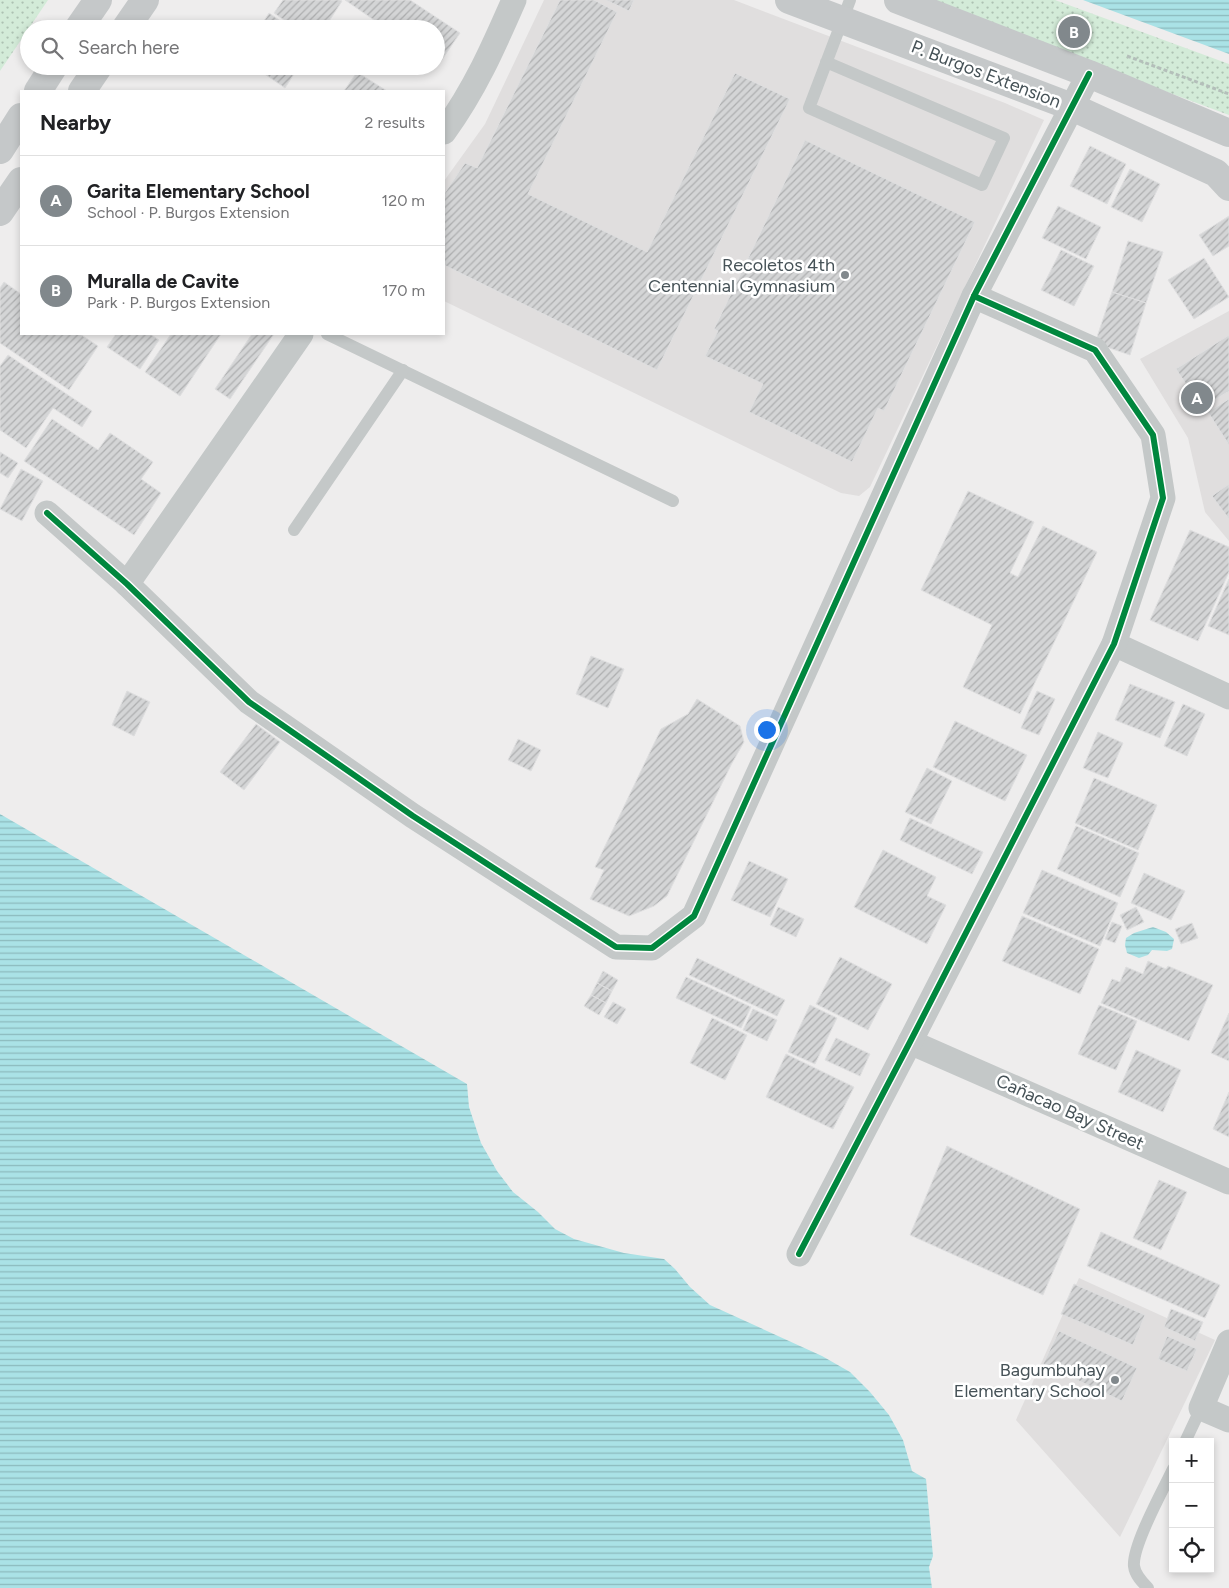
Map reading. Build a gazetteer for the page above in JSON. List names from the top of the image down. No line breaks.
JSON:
{"streets":{"main road":["P. Burgos Extension"],"street":["Cañacao Bay Street"]},"places":["Recoletos 4th Centennial Gymnasium","Bagumbuhay Elementary School"],"page":{"pins":["B","A"],"search":"Search here","heading":["Nearby","2 results"],"list":[{"mark":"A","name":"Garita Elementary School","note":"School · P. Burgos Extension","value":"120 m"},{"mark":"B","name":"Muralla de Cavite","note":"Park · P. Burgos Extension","value":"170 m"}],"map_buttons":["+","−"]}}
